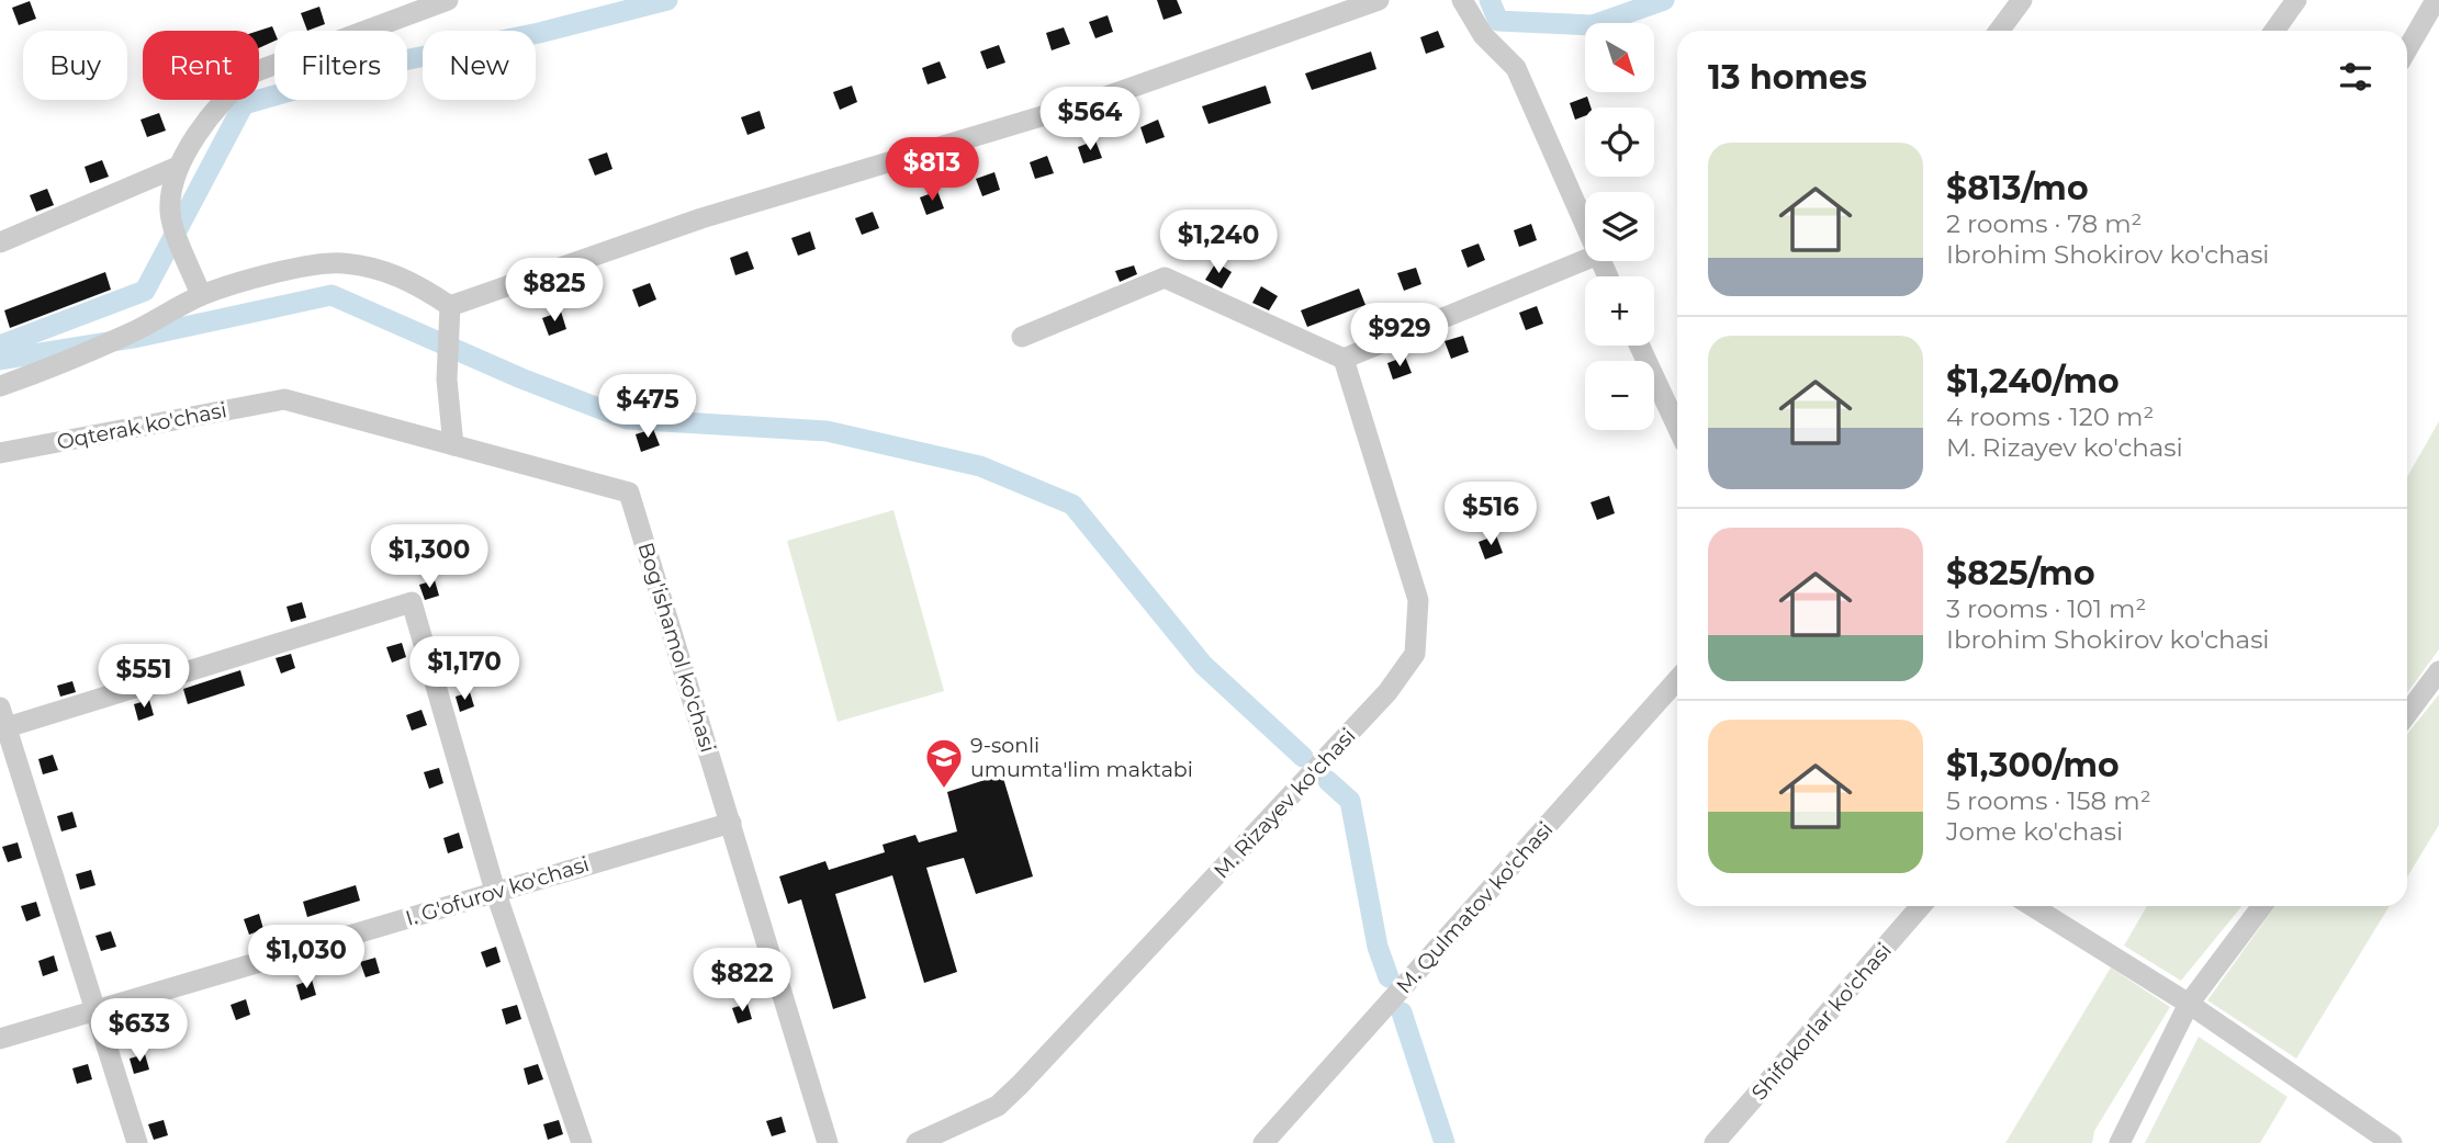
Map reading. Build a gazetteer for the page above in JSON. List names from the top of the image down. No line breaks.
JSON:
{"streets":{"street":["Oqterak ko'chasi","Bog'ishamol ko'chasi","M. Rizayev ko'chasi","I. G'ofurov ko'chasi","M. Qulmatov ko'chasi","Shifokorlar ko'chasi"]},"crossings":[["Oqterak ko'chasi","Bog'ishamol ko'chasi"],["Bog'ishamol ko'chasi","I. G'ofurov ko'chasi"]],"places":{"school or university":["9-sonli umumta'lim maktabi"]},"north":"bottom right","page":{"map_buttons":["+","−"],"chip":["Buy","Rent","Filters","New"],"heading":"13 homes","price":["$564","$813","$1,240","$825","$929","$475","$516","$1,300","$1,170","$551","$1,030","$822","$633"],"list":[{"name":"$813/mo","note":"2 rooms · 78 m² · Ibrohim Shokirov ko'chasi"},{"name":"$1,240/mo","note":"4 rooms · 120 m² · M. Rizayev ko'chasi"},{"name":"$825/mo","note":"3 rooms · 101 m² · Ibrohim Shokirov ko'chasi"},{"name":"$1,300/mo","note":"5 rooms · 158 m² · Jome ko'chasi"}]}}
